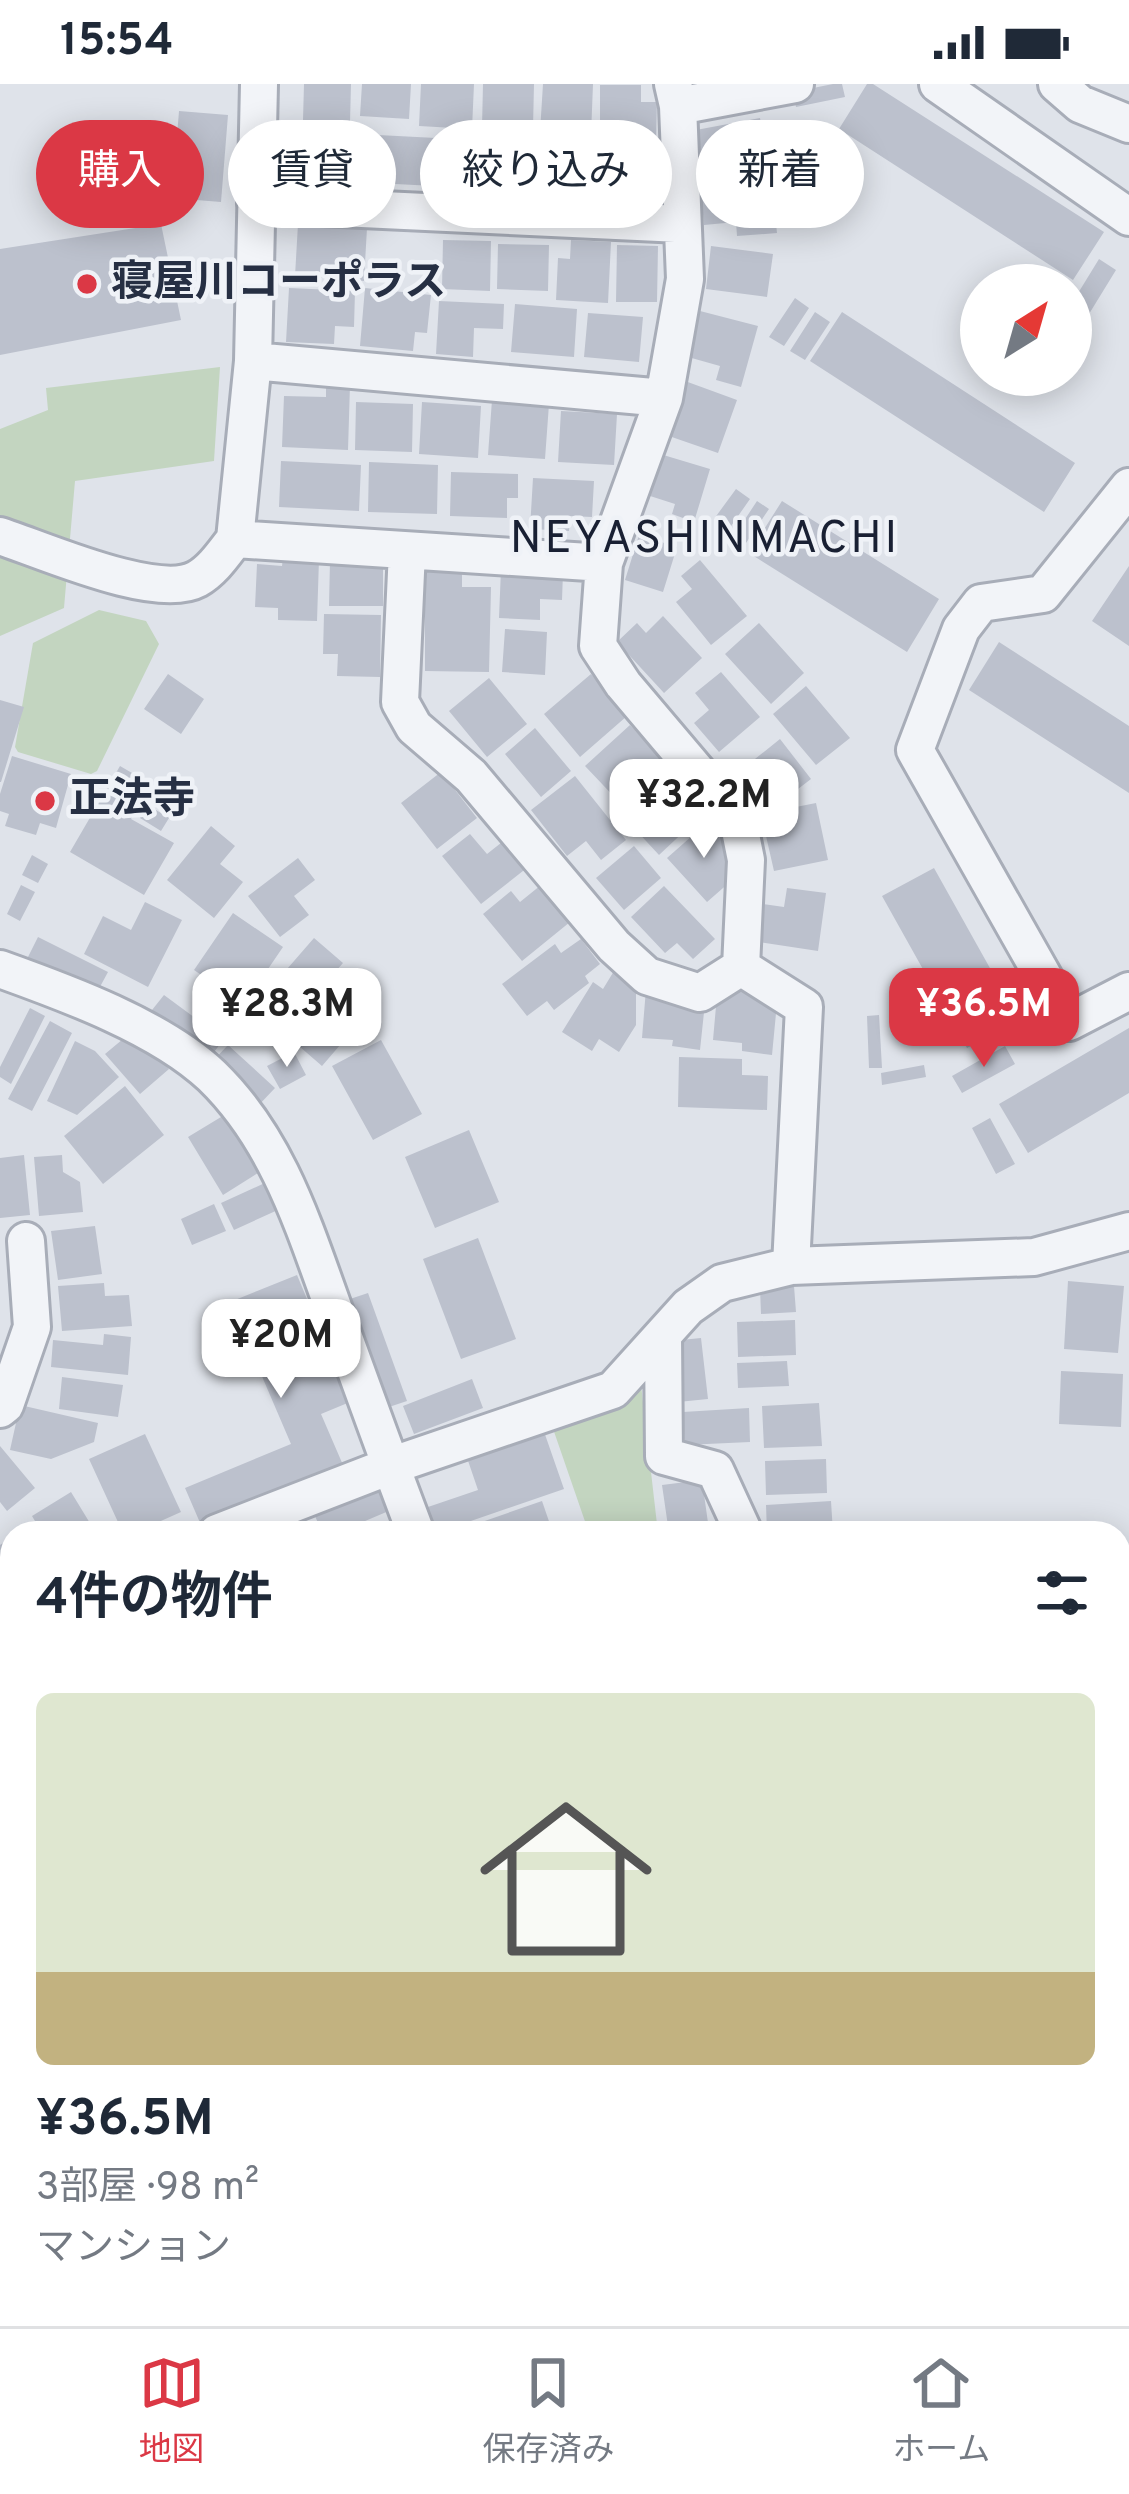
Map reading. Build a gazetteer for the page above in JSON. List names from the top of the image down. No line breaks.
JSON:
{"districts":["NEYASHINMACHI"],"places":["寝屋川コーポラス","正法寺"],"north":"top right","page":{"status":"15:54","chip":["購入","賃貸","絞り込み","新着"],"price":["¥32.2M","¥28.3M","¥36.5M","¥20M"],"heading":"4件の物件","list":[{"name":"¥36.5M","note":"3部屋 · 98 m² · マンション"}],"tabs":["地図","保存済み","ホーム"]}}
